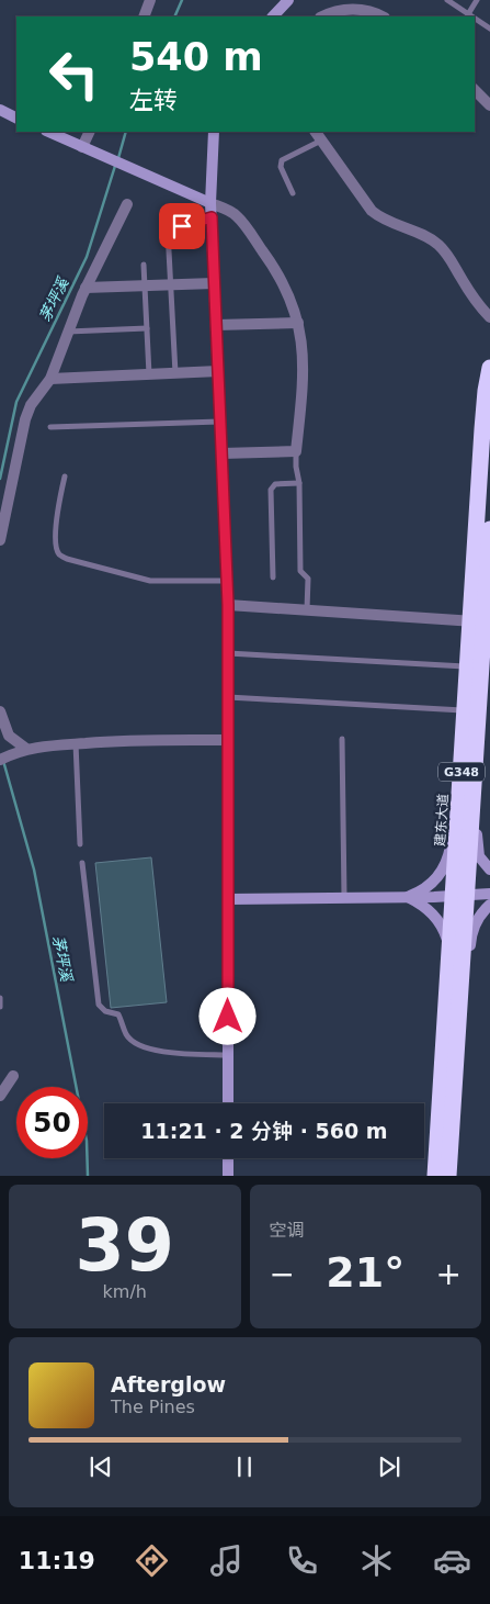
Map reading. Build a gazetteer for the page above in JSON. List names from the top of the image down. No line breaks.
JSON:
{"streets":{"highway":["G348","建东大道"]},"water":["茅坪溪"],"page":{"turn":["540 m","左转"],"limit":"50","trip":"11:21 · 2 分钟 · 560 m","tile":[["39","km/h"],"空调"],"heat":["−","21°","+"],"song":["Afterglow","The Pines"],"tabs":"11:19"}}
